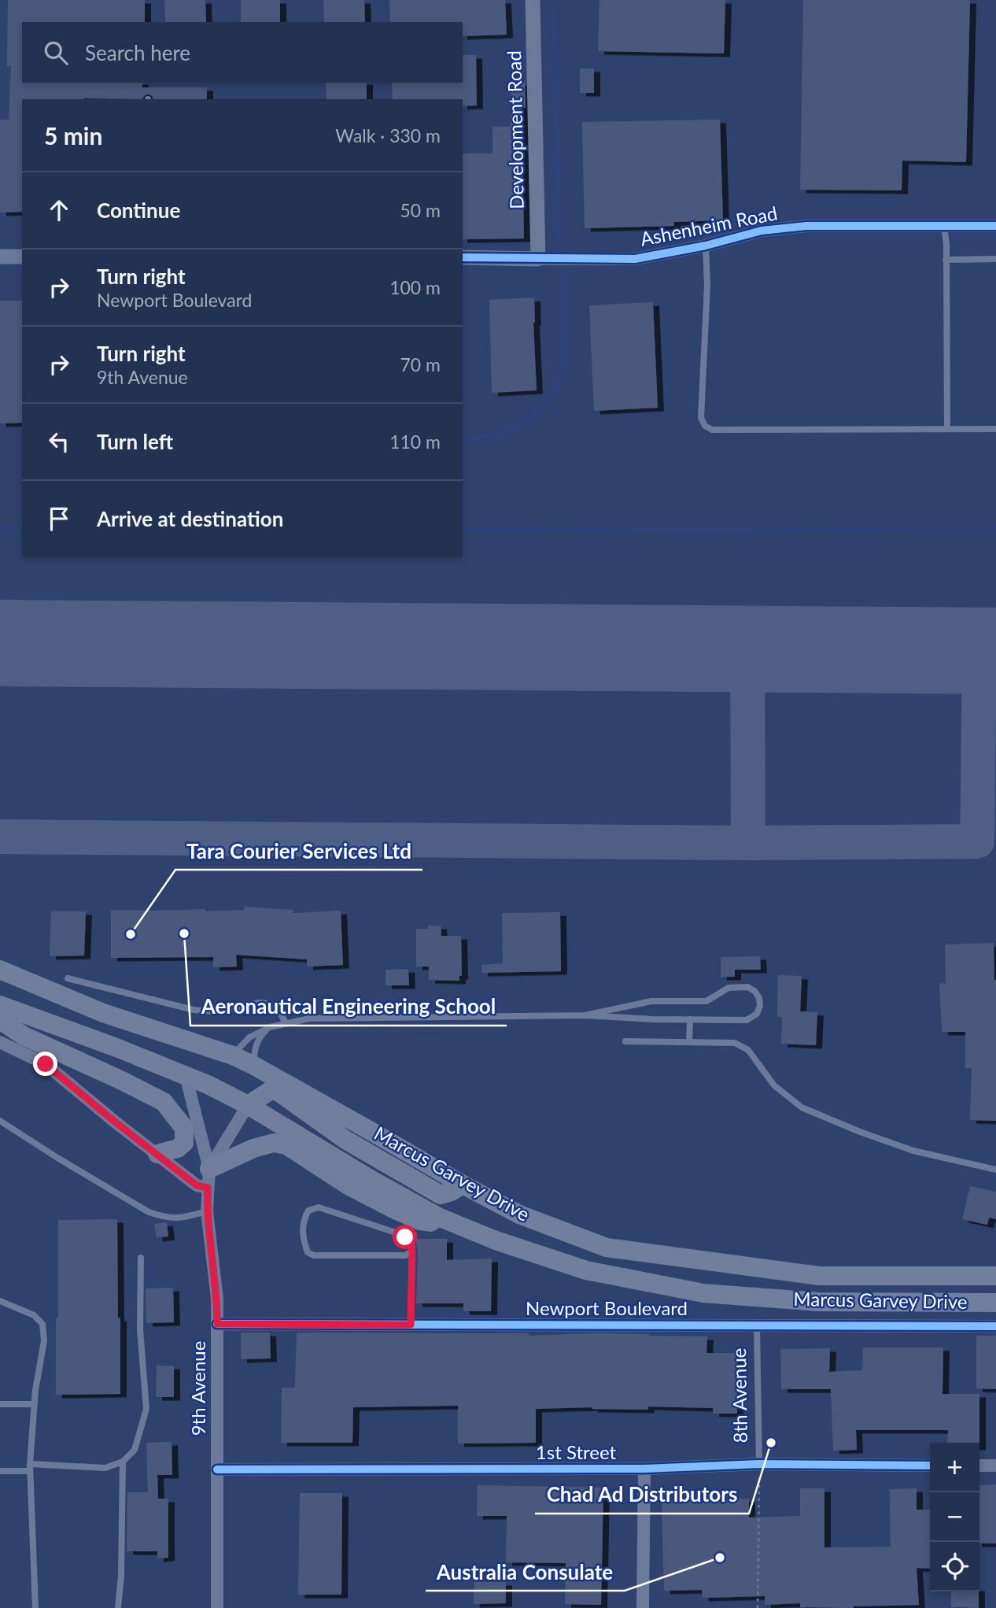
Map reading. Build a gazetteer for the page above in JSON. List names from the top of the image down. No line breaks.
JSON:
{"streets":{"highway":["Marcus Garvey Drive"],"street":["Development Road","Ashenheim Road","Newport Boulevard","9th Avenue","1st Street"],"lane":["8th Avenue"]},"crossings":[["Development Road","Ashenheim Road"],["Marcus Garvey Drive","9th Avenue"],["Newport Boulevard","9th Avenue"],["Newport Boulevard","8th Avenue"],["9th Avenue","1st Street"],["8th Avenue","1st Street"]],"places":["Aeronautical Engineering School","Tara Courier Services Ltd","Chad Ad Distributors","Australia Consulate"],"page":{"search":"Search here","heading":["5 min","Walk · 330 m"],"list":[["Continue","50 m"],["Turn right","Newport Boulevard","100 m"],["Turn right","9th Avenue","70 m"],["Turn left","110 m"],"Arrive at destination"],"map_buttons":["+","−"]}}
